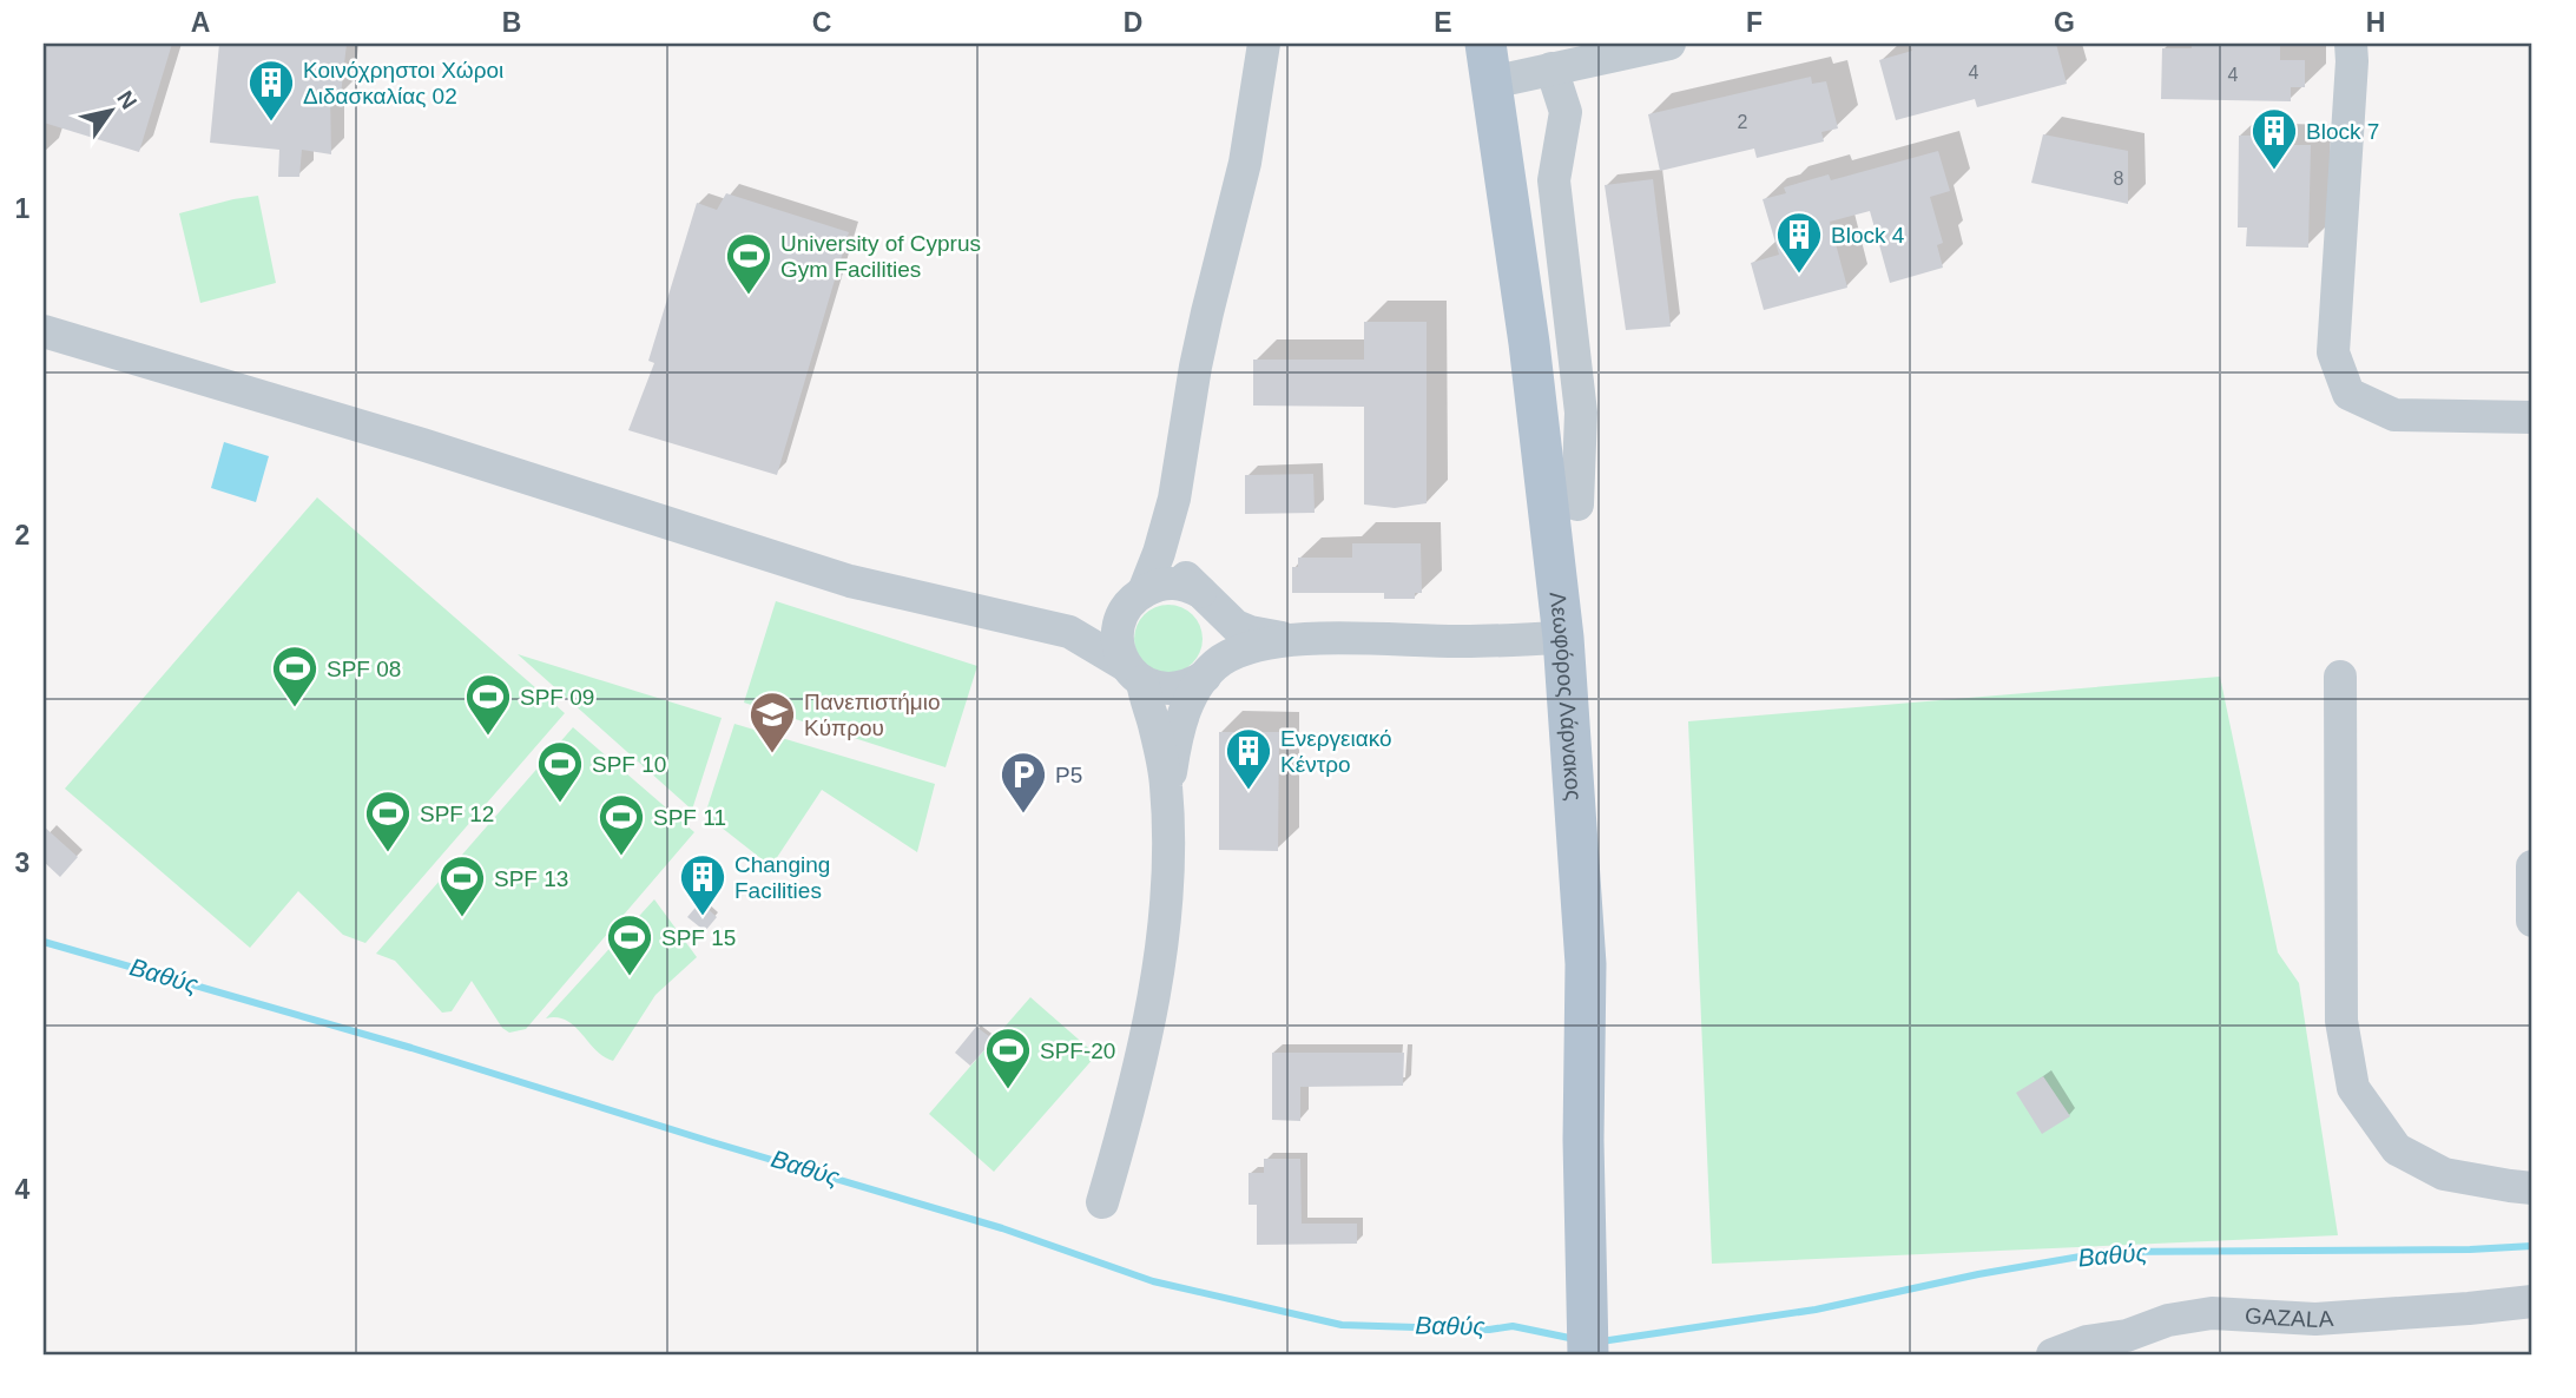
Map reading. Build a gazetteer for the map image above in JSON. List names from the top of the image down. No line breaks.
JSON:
{"streets":{"main road":["Λεωφόρος Λάρνακος"],"street":["GAZALA"]},"water":["Βαθύς"],"places":{"building":["Κοινόχρηστοι Χώροι Διδασκαλίας 02","Block 7","Block 4","Ενεργειακό Κέντρο","Changing Facilities"],"sports":["University of Cyprus Gym Facilities","SPF 08","SPF 09","SPF 10","SPF 12","SPF 11","SPF 13","SPF 15","SPF-20"],"school or university":["Πανεπιστήμιο Κύπρου"],"parking":["P5"]},"house_numbers":["4","4","2","8"],"north":"top right","grid":{"columns":["A","B","C","D","E","F","G","H"],"rows":["1","2","3","4"]}}
